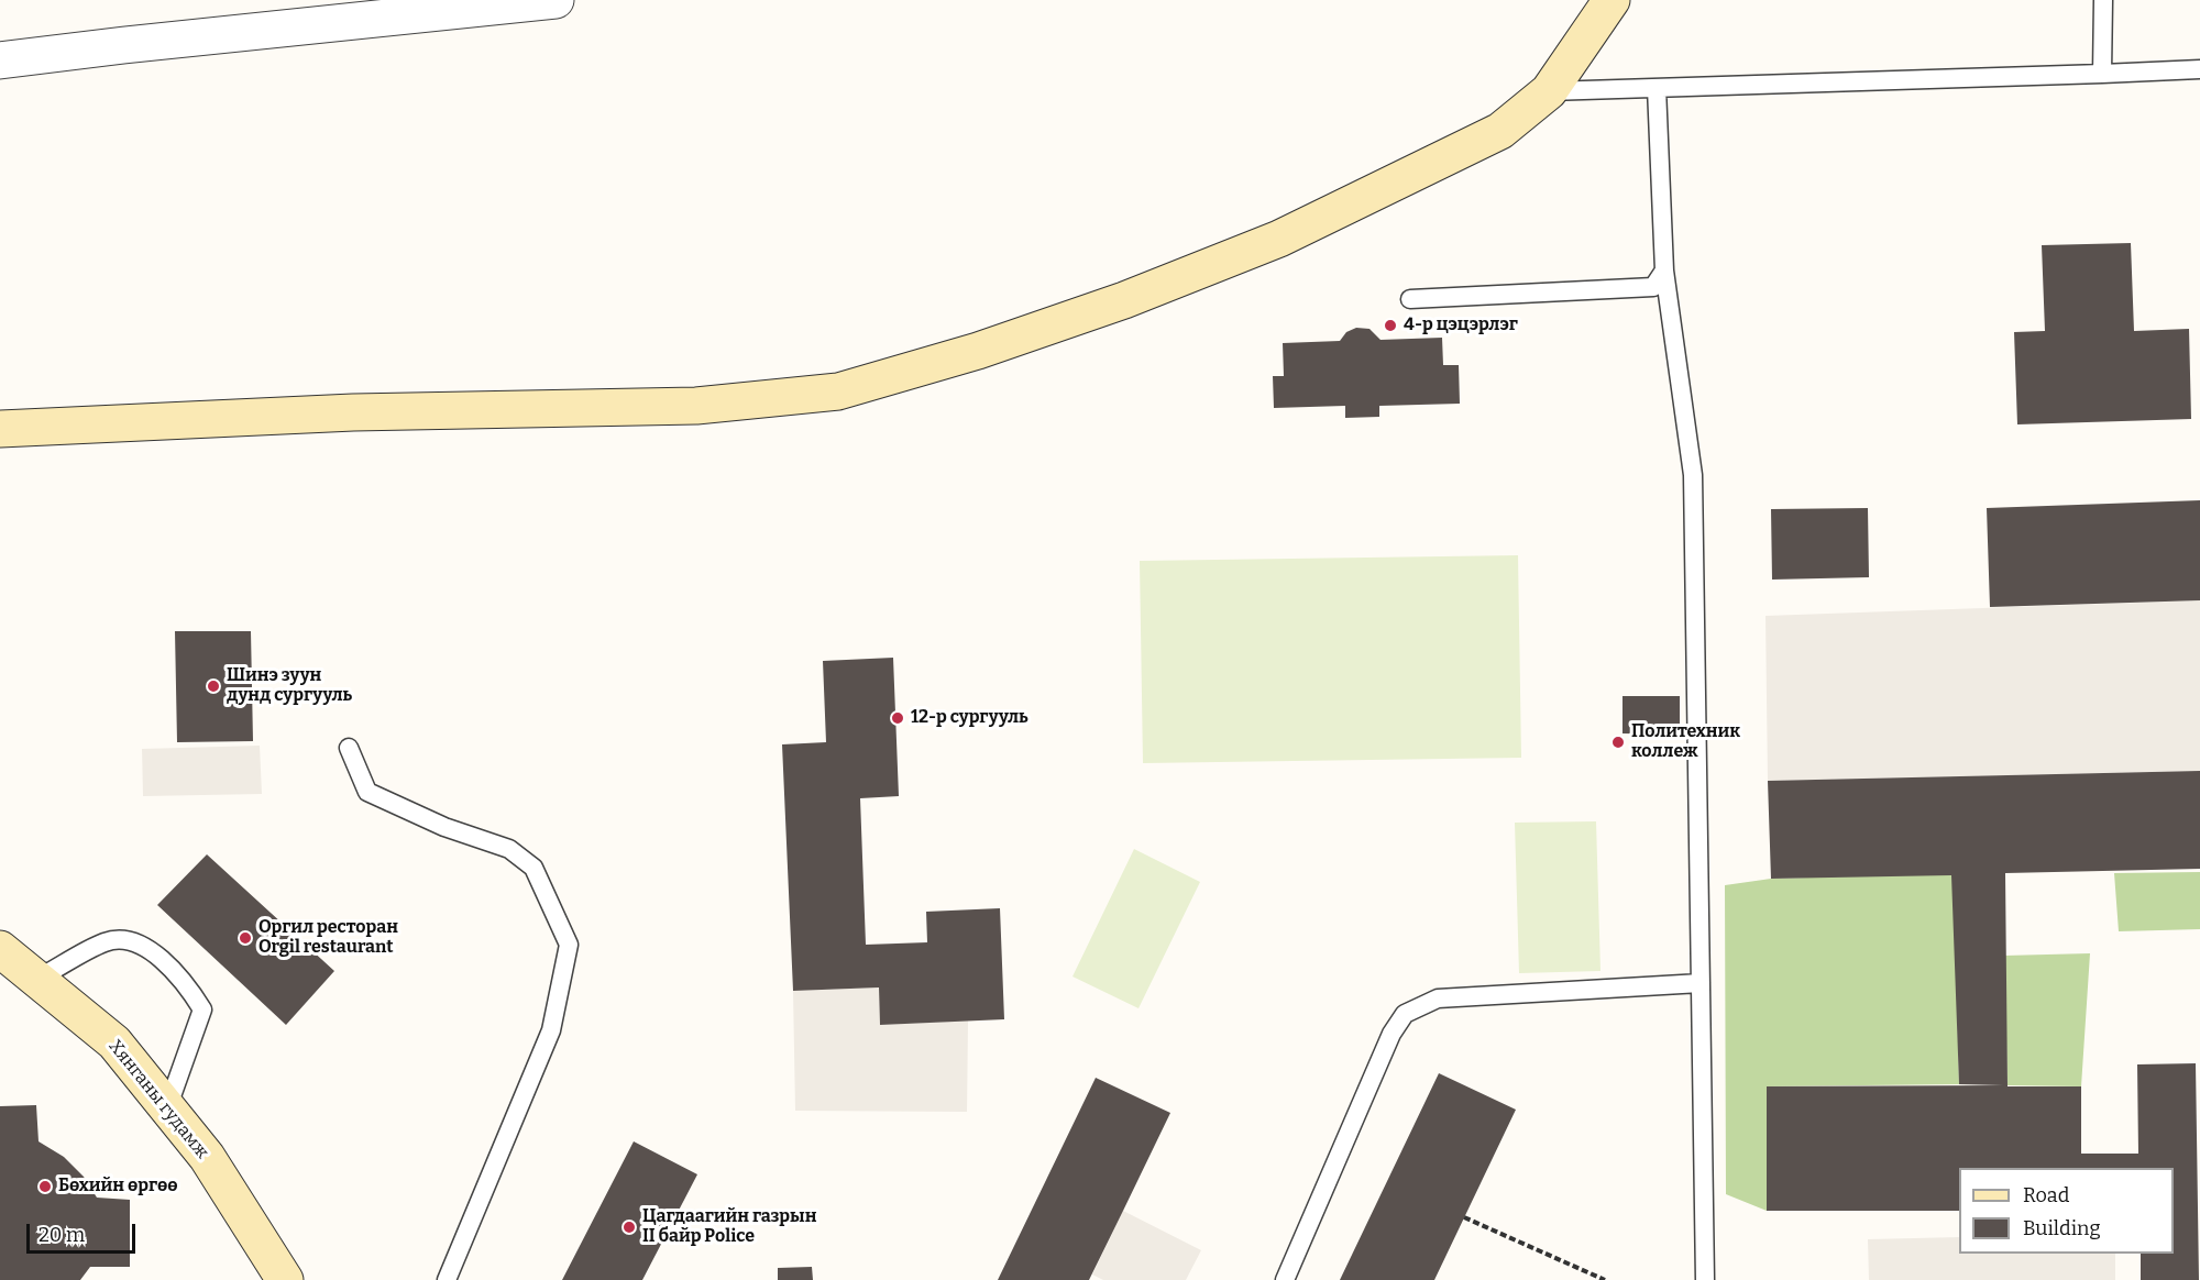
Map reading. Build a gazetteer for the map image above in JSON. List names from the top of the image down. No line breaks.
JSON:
{"streets":{"street":["Хянганы гудамж"]},"places":["4-р цэцэрлэг","Шинэ зуун дунд сургууль","12-р сургууль","Политехник коллеж","Оргил ресторан Orgil restaurant","Бөхийн өргөө","Цагдаагийн газрын II байр Police"],"legend":["Road","Building"],"scale_bar":"20 m"}
